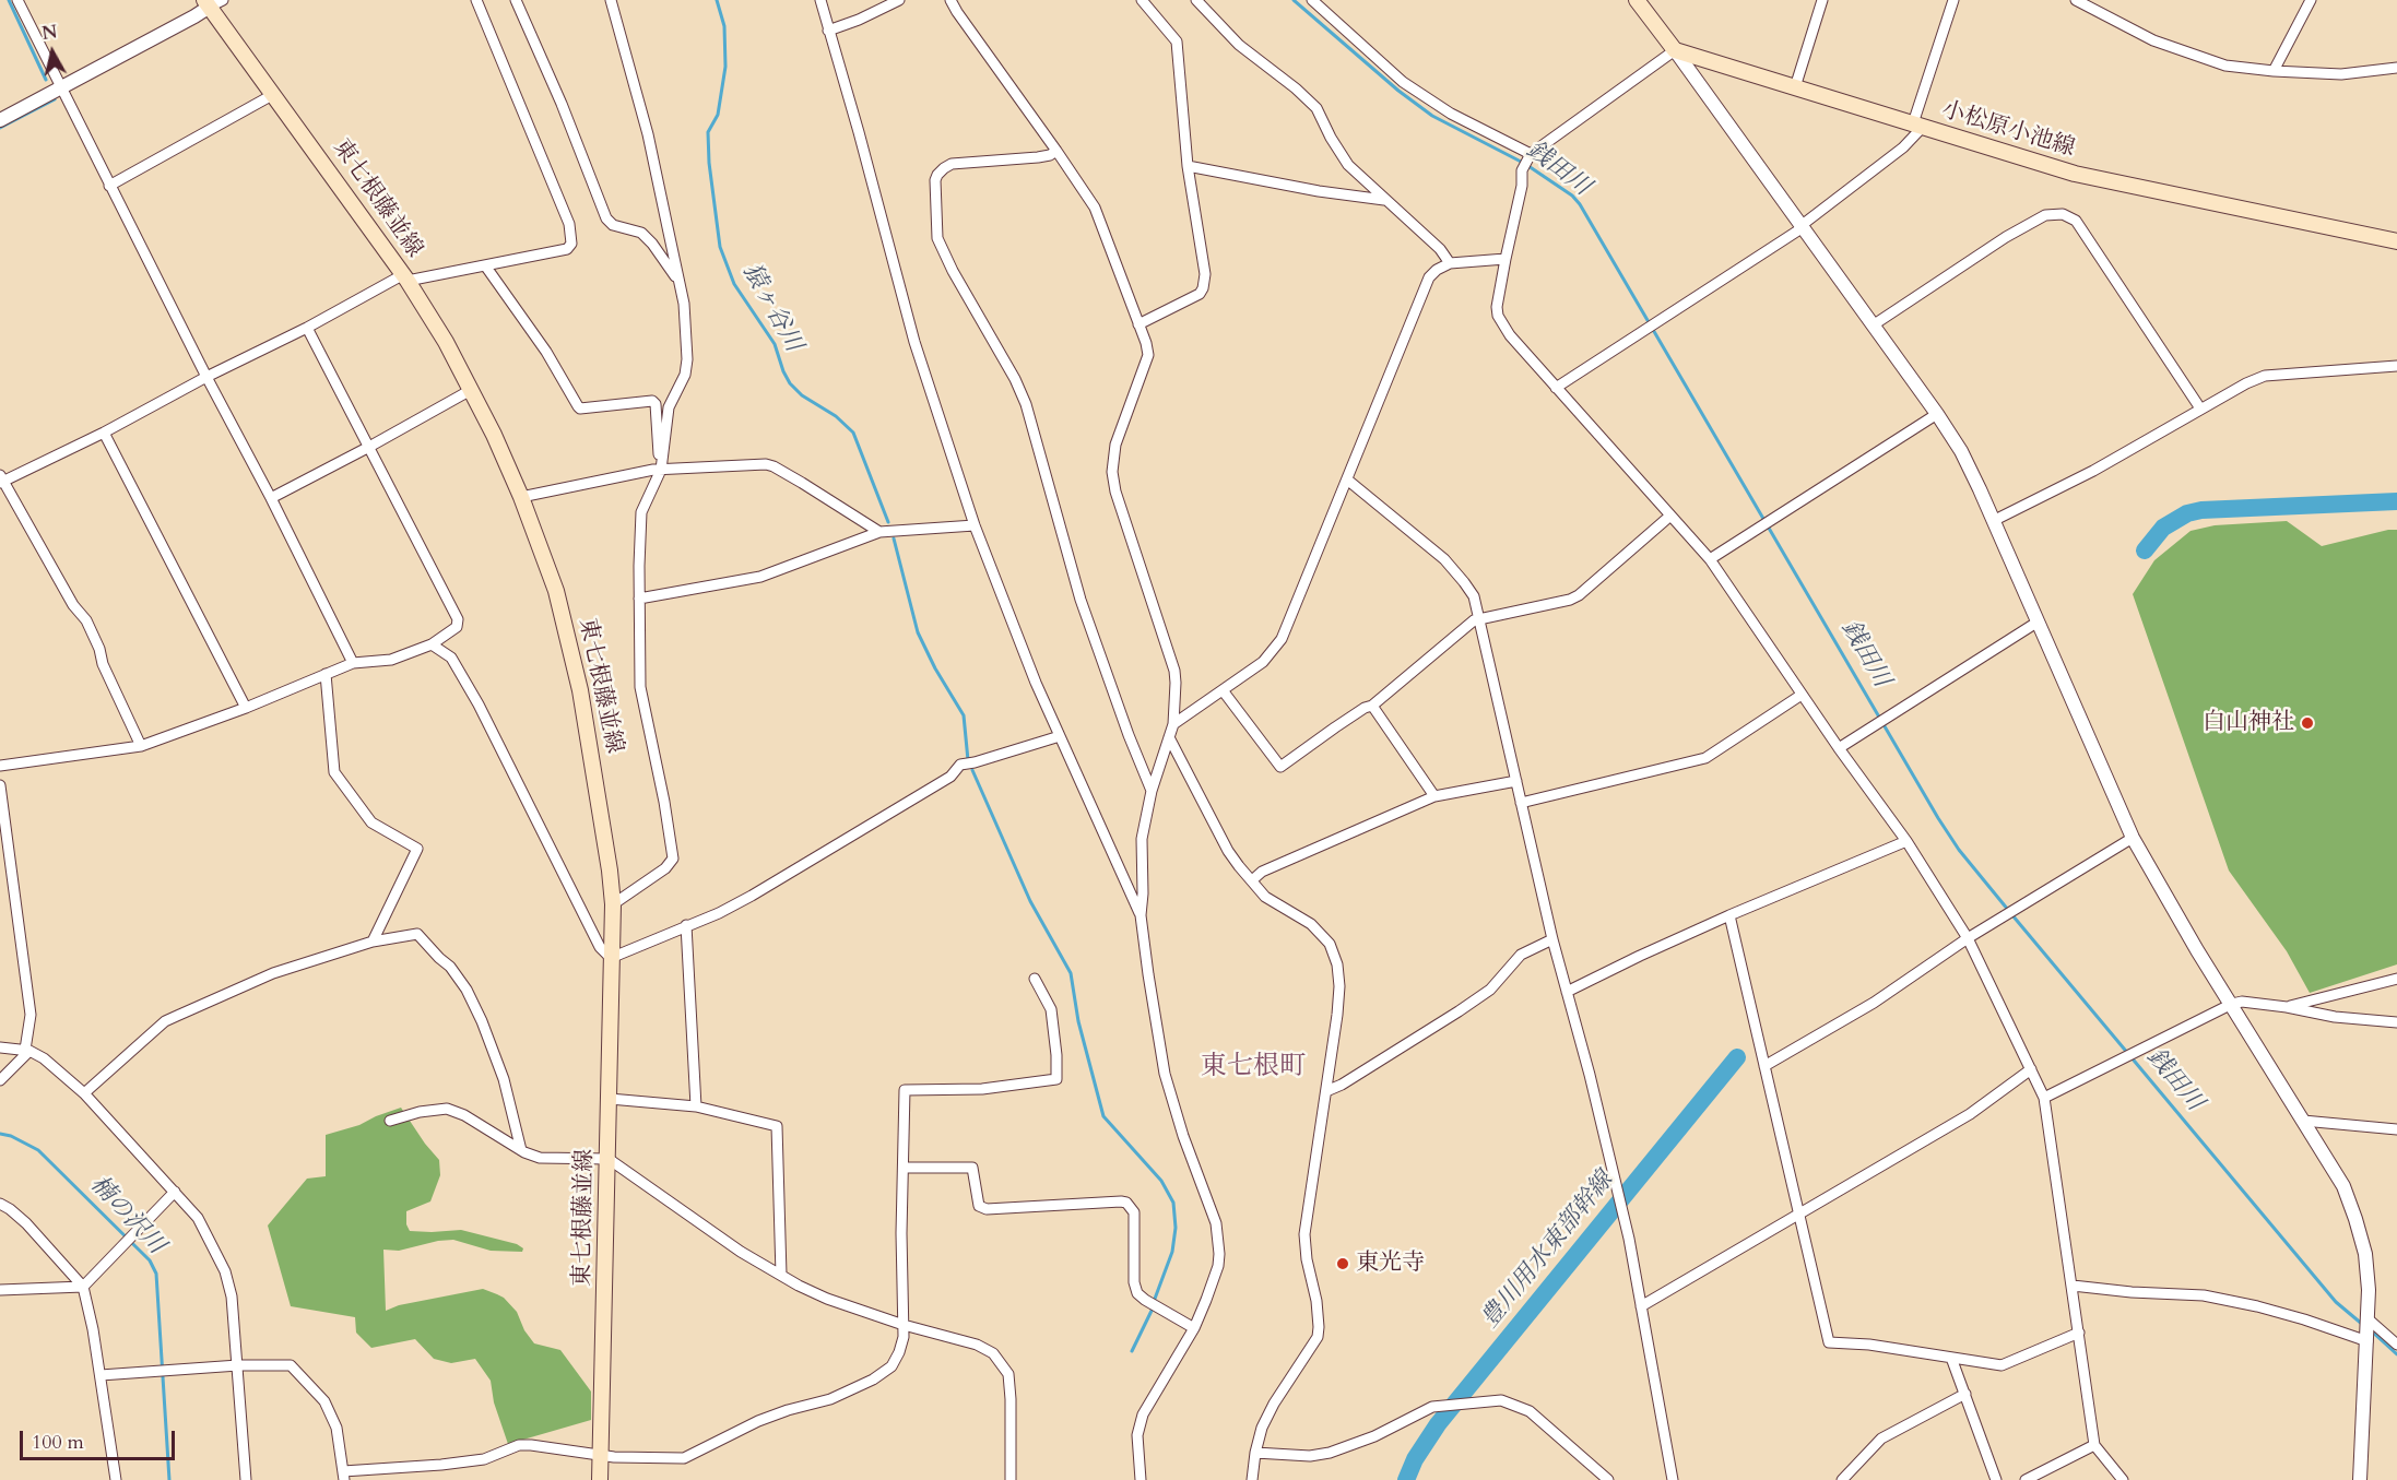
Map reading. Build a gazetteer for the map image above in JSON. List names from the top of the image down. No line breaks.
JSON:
{"streets":{"main road":["小松原小池線","東七根藤並線"]},"districts":["東七根町"],"water":["銭田川","猿ヶ谷川","楠の沢川","豊川用水東部幹線"],"places":["白山神社","東光寺"],"scale_bar":"100 m","north":"top"}
